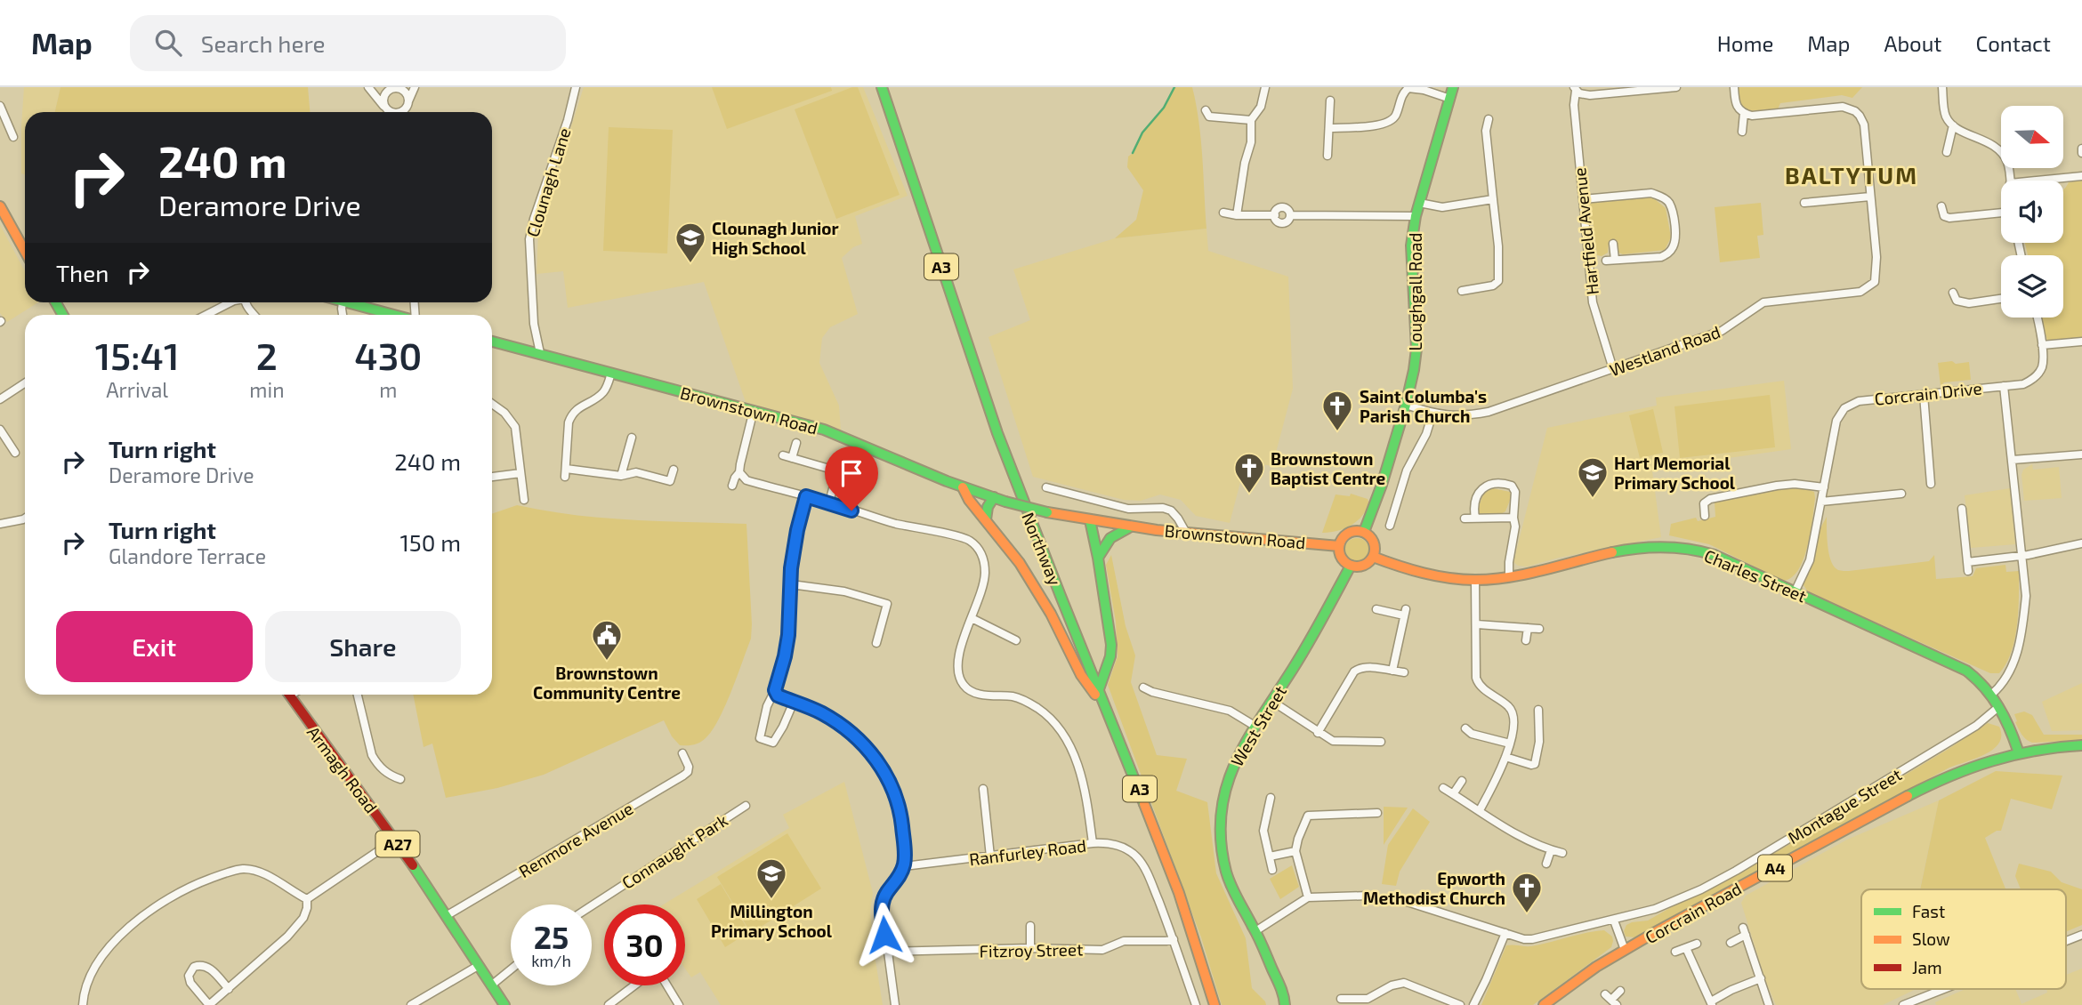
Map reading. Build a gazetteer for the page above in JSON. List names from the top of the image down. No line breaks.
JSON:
{"streets":{"main road":["A3","Loughgall Road","Brownstown Road","Northway","Charles Street","West Street","Armagh Road","A27","A4","Corcrain Road"],"street":["Clounagh Lane","Hartfield Avenue","Westland Road","Corcrain Drive","Montague Street","Renmore Avenue","Connaught Park","Ranfurley Road","Fitzroy Street"]},"crossings":[["Clounagh Lane","Brownstown Road"],["Hartfield Avenue","Westland Road"],["Loughgall Road","Westland Road"],["Loughgall Road","Brownstown Road"],["Loughgall Road","Charles Street"],["Loughgall Road","West Street"],["Corcrain Drive","Charles Street"],["Brownstown Road","Charles Street"],["Brownstown Road","West Street"],["Charles Street","West Street"],["Charles Street","Montague Street"],["Charles Street","A4"],["Charles Street","Corcrain Road"],["Armagh Road","Renmore Avenue"],["Ranfurley Road","Fitzroy Street"],["A4","Corcrain Road"]],"districts":["BALTYTUM"],"places":{"school or university":["Clounagh Junior High School","Hart Memorial Primary School","Millington Primary School"],"church":["Saint Columba's Parish Church","Brownstown Baptist Centre","Epworth Methodist Church"],"public building":["Brownstown Community Centre"]},"legend":["Fast","Slow","Jam"],"north":"right","page":{"header":"Map","search":"Search here","nav":["Home","Map","About","Contact"],"turn":["240 m","Deramore Drive"],"then":"Then","eta":["15:41","Arrival","2","min","430","m"],"list":[{"name":"Turn right","note":"Deramore Drive","value":"240 m"},{"name":"Turn right","note":"Glandore Terrace","value":"150 m"}],"buttons":["Exit","Share"],"speed":"25 km/h","limit":"30"}}
